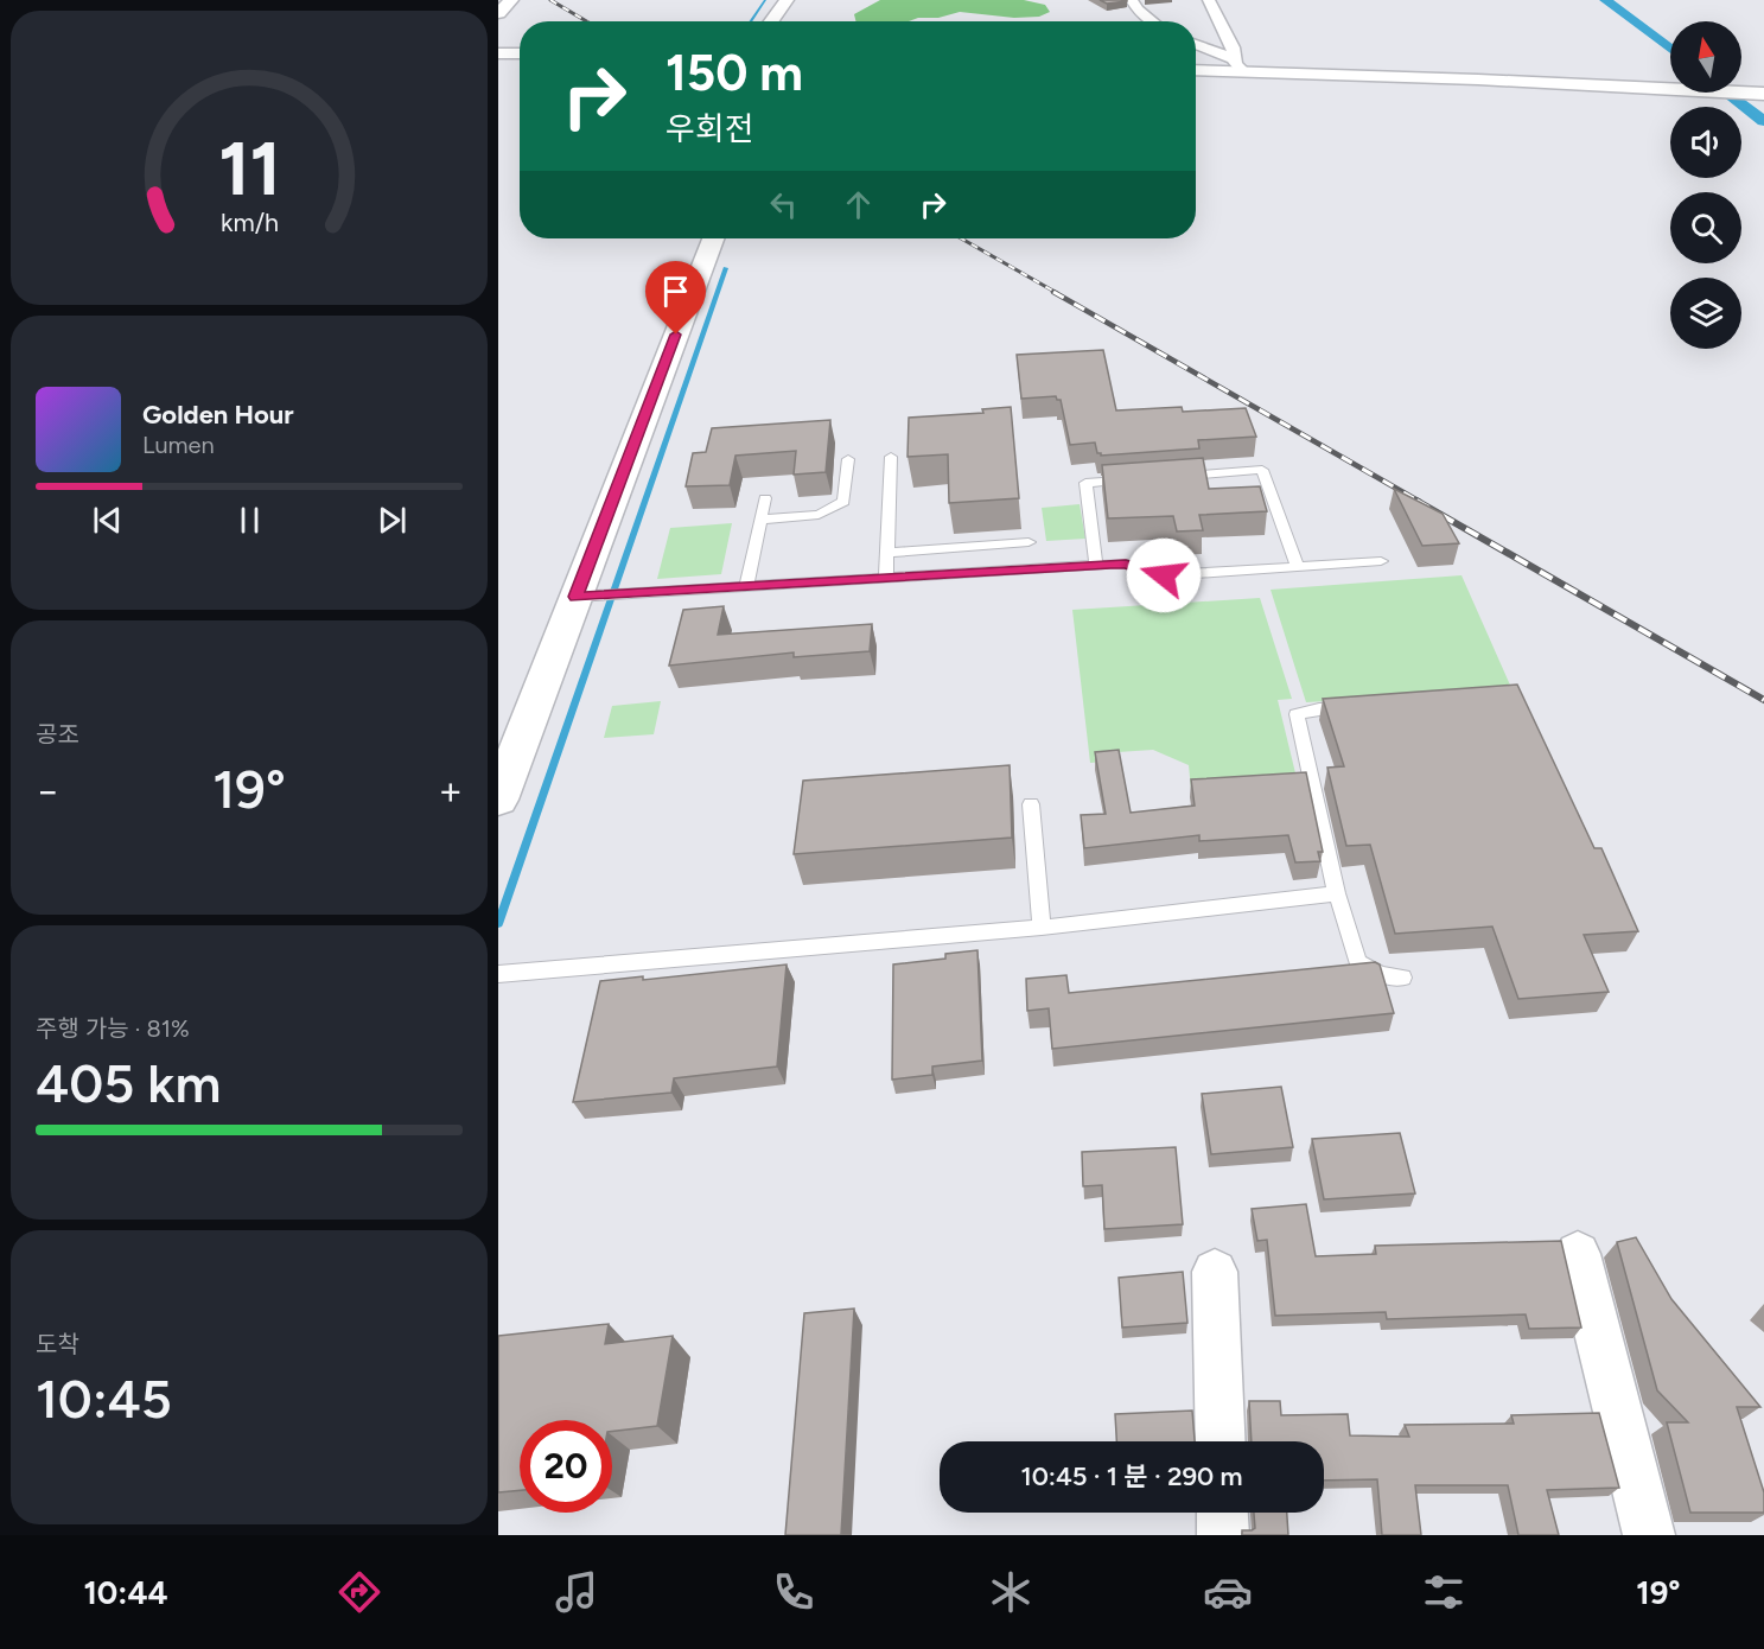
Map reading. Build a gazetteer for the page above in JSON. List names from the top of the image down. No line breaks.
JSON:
{"north":"top","page":{"turn":["150 m","우회전"],"song":["Golden Hour","Lumen"],"tile":["공조",["주행 가능 · 81%","405 km"],["도착","10:45"]],"heat":["−","19°","+"],"limit":"20","trip":"10:45 · 1 분 · 290 m","tabs":["10:44","19°"],"gauge":["11","km/h"]}}
